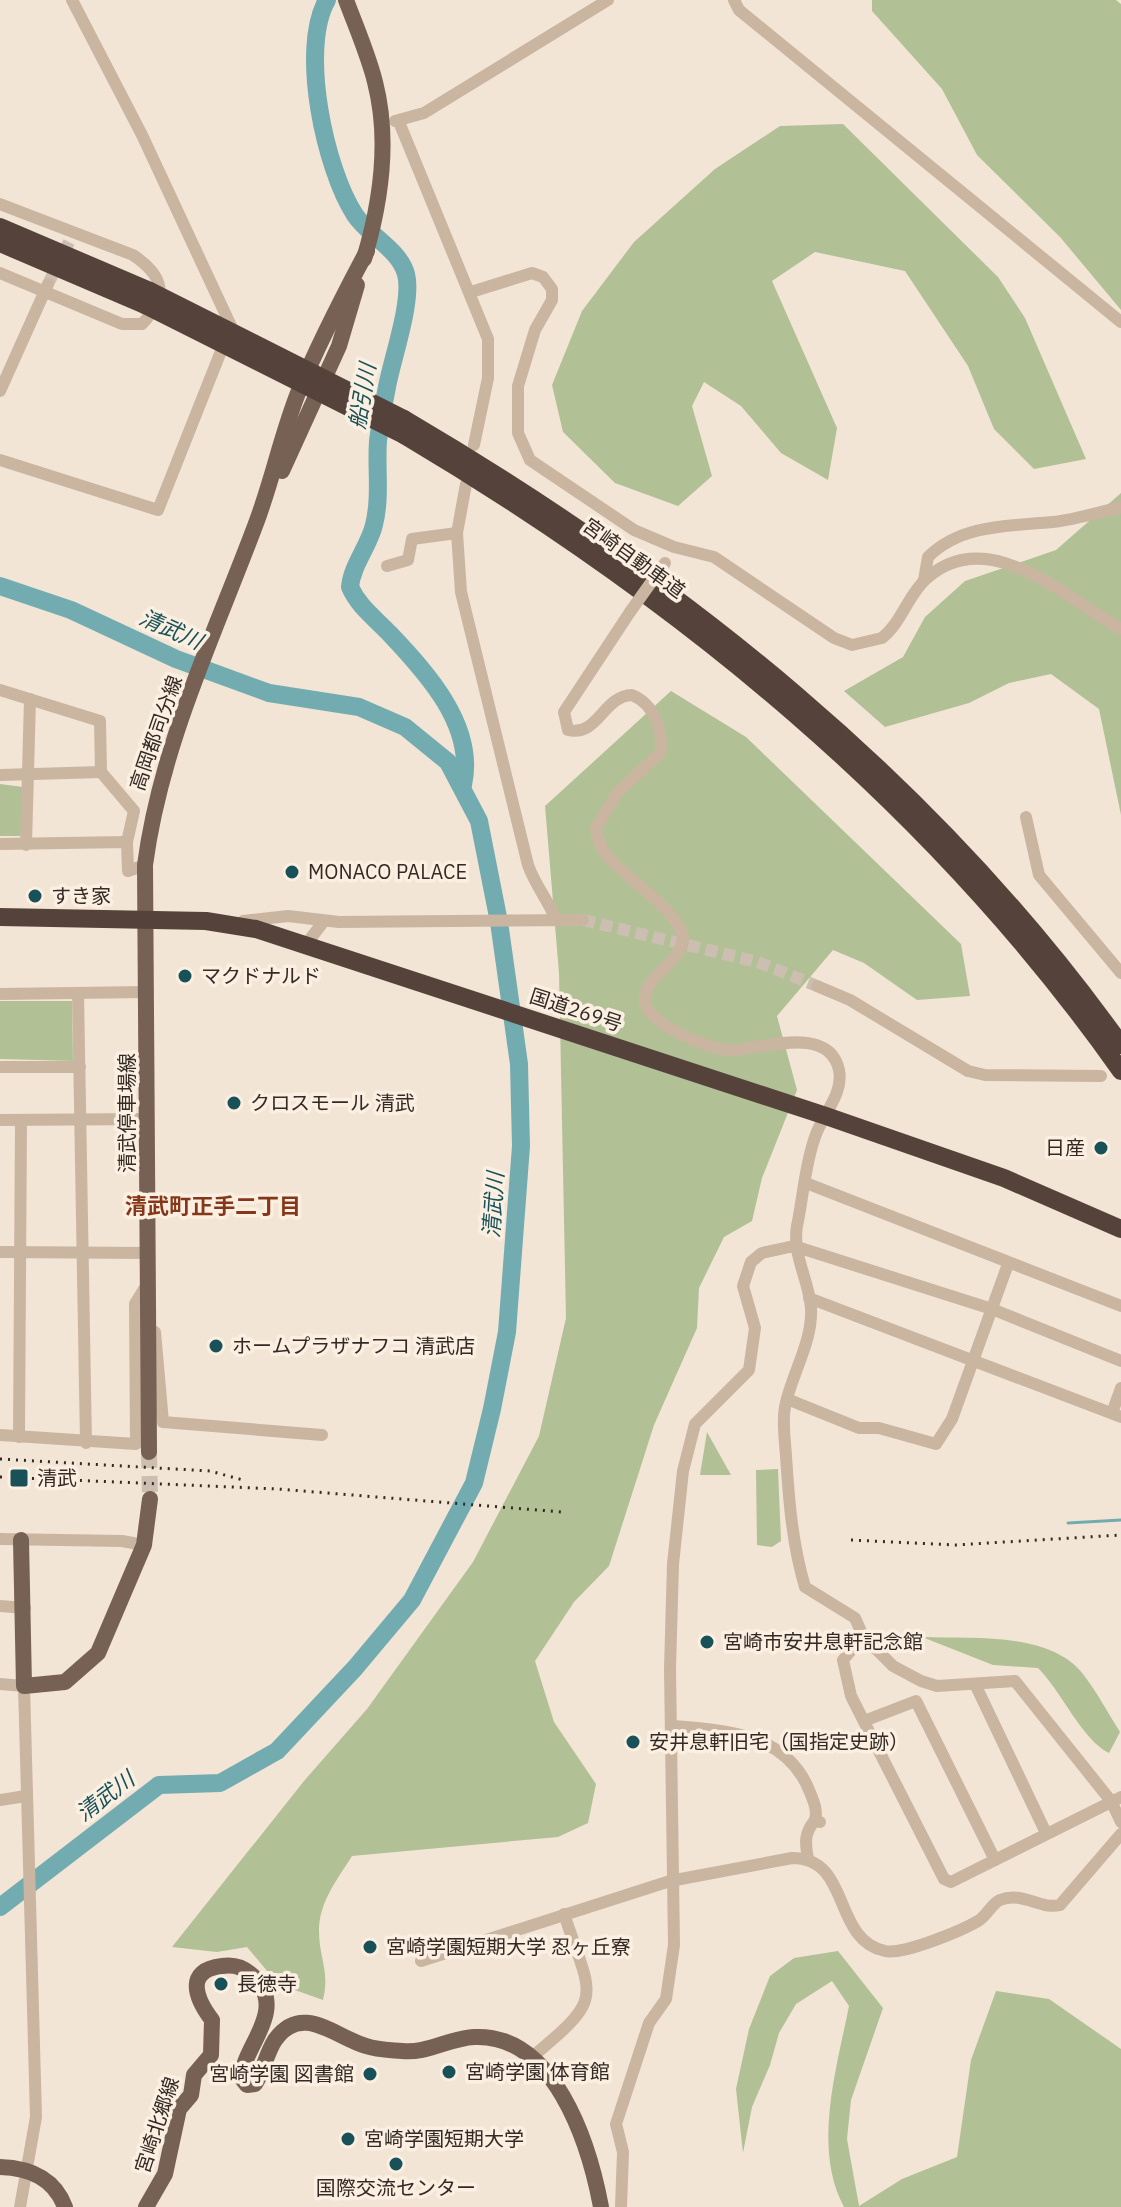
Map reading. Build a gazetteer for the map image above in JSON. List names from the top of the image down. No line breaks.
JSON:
{"streets":{"highway":["宮崎自動車道","国道269号"],"main road":["高岡都司分線","清武停車場線","宮崎北郷線"]},"crossings":[["高岡都司分線","国道269号"],["高岡都司分線","清武停車場線"],["国道269号","清武停車場線"]],"districts":["清武町正手二丁目"],"water":["船引川","清武川"],"places":{"other":["MONACO PALACE","すき家","マクドナルド","クロスモール 清武","日産","ホームプラザナフコ 清武店","宮崎市安井息軒記念館","安井息軒旧宅（国指定史跡）","宮崎学園短期大学 忍ヶ丘寮","長徳寺","宮崎学園 体育館","宮崎学園 図書館","宮崎学園短期大学","国際交流センター"],"transit":["清武"]}}
